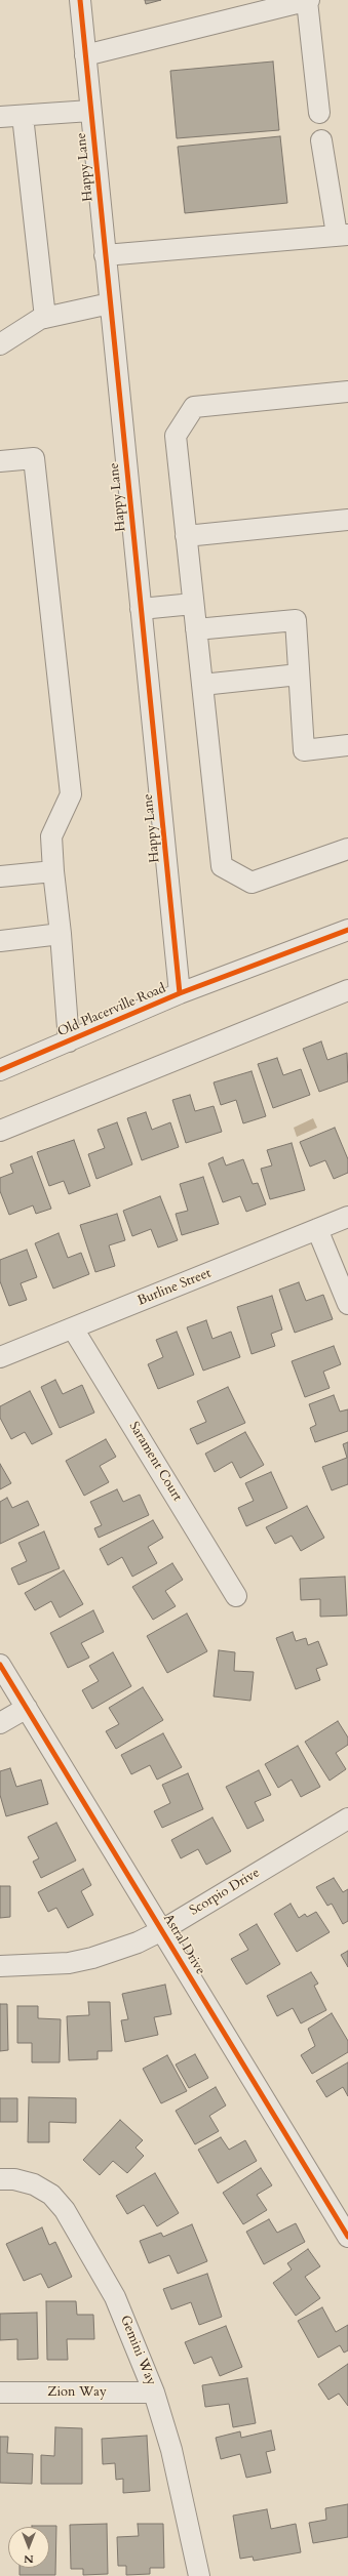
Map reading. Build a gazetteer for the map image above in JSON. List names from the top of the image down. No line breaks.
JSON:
{"streets":{"street":["Happy Lane","Old Placerville Road","Burline Street","Sarament Court","Scorpio Drive","Astral Drive","Gemini Way","Zion Way"]},"crossings":[["Happy Lane","Old Placerville Road"],["Burline Street","Sarament Court"],["Scorpio Drive","Astral Drive"],["Gemini Way","Zion Way"]],"north":"bottom"}
